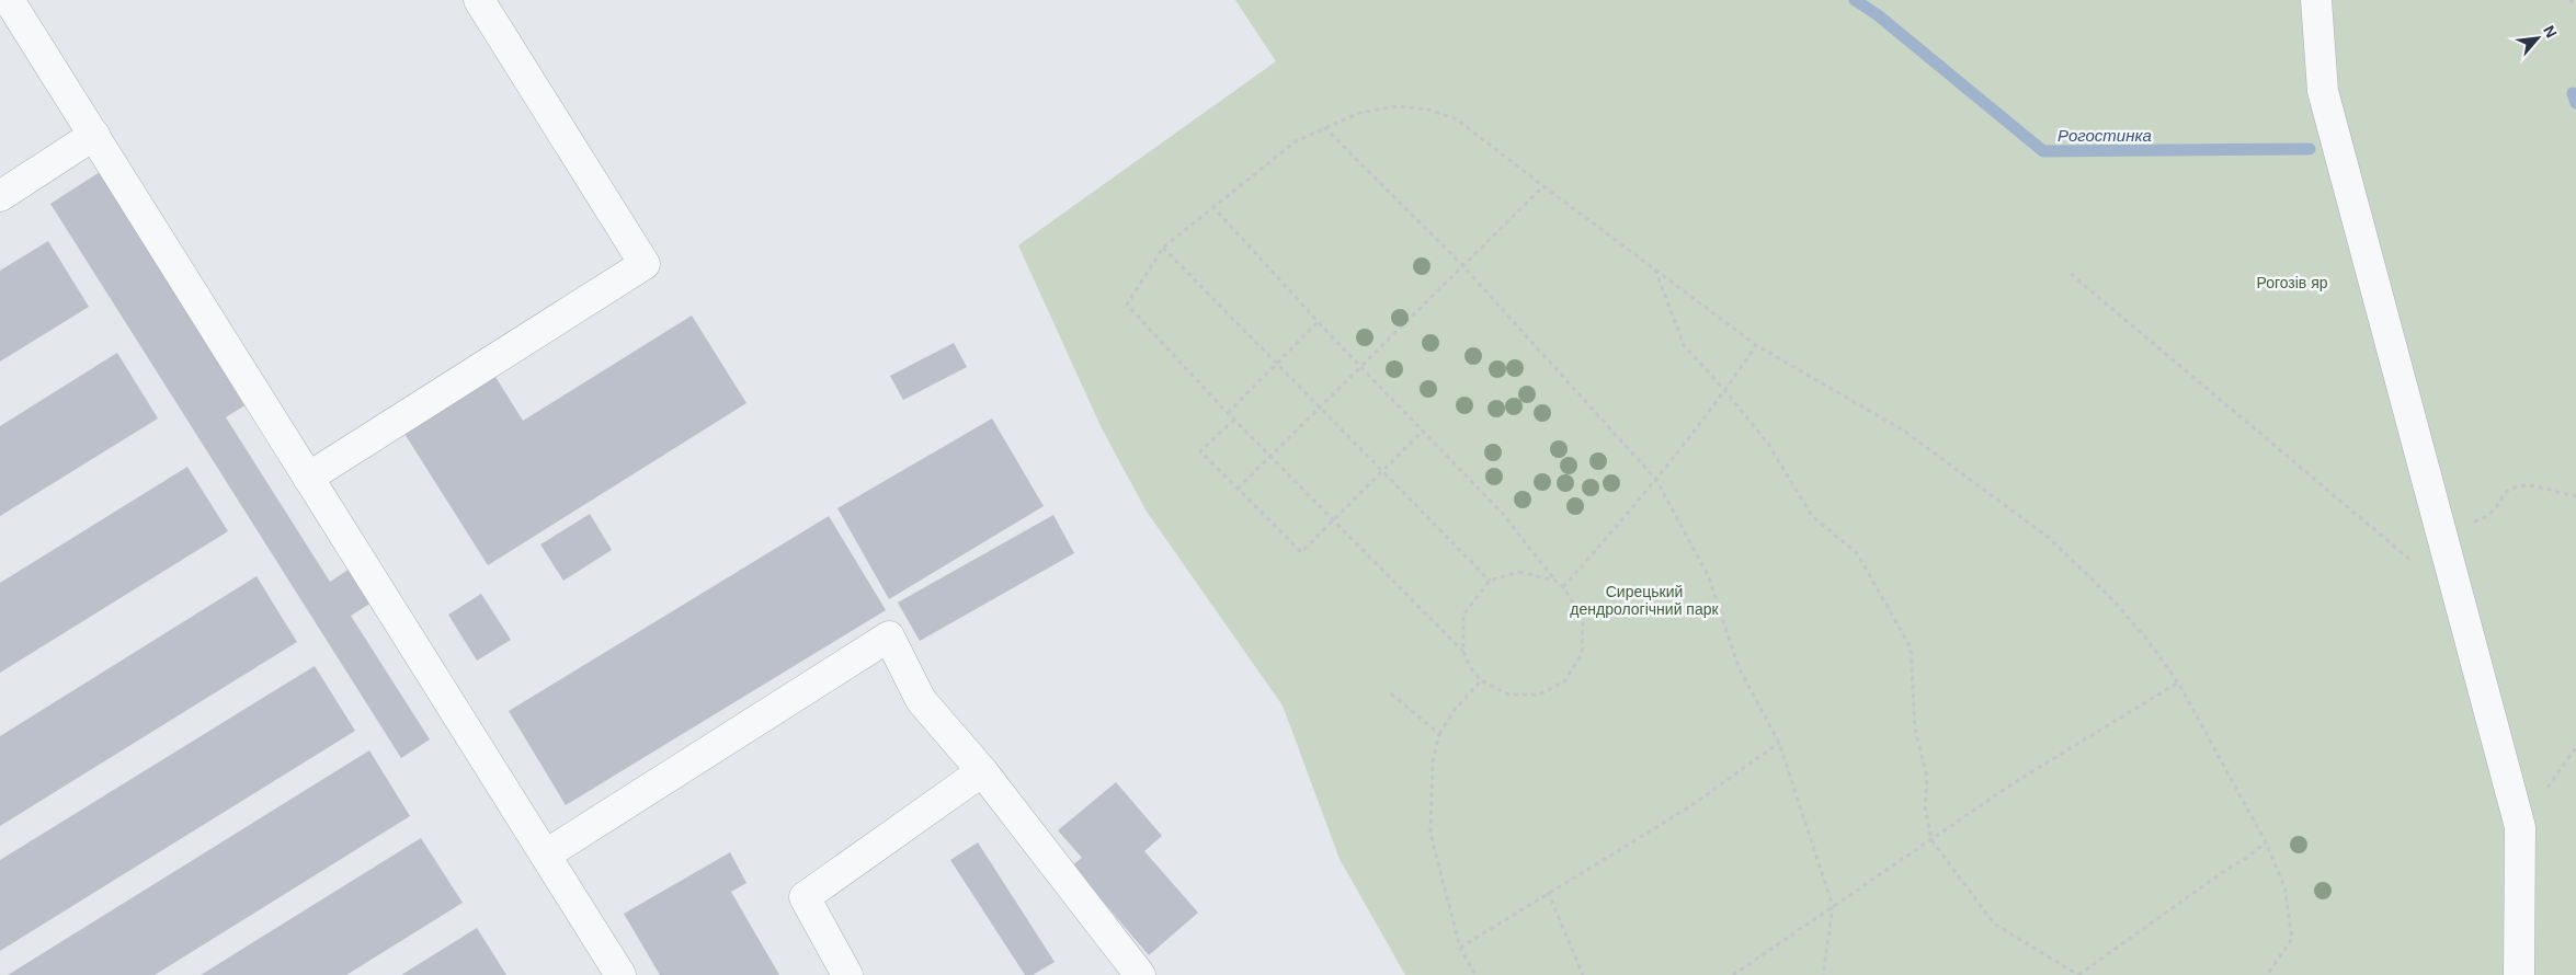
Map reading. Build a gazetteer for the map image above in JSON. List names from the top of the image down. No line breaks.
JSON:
{"water":["Рогостинка"],"parks":["Рогозів яр","Сирецький дендрологічний парк"],"north":"top right"}
